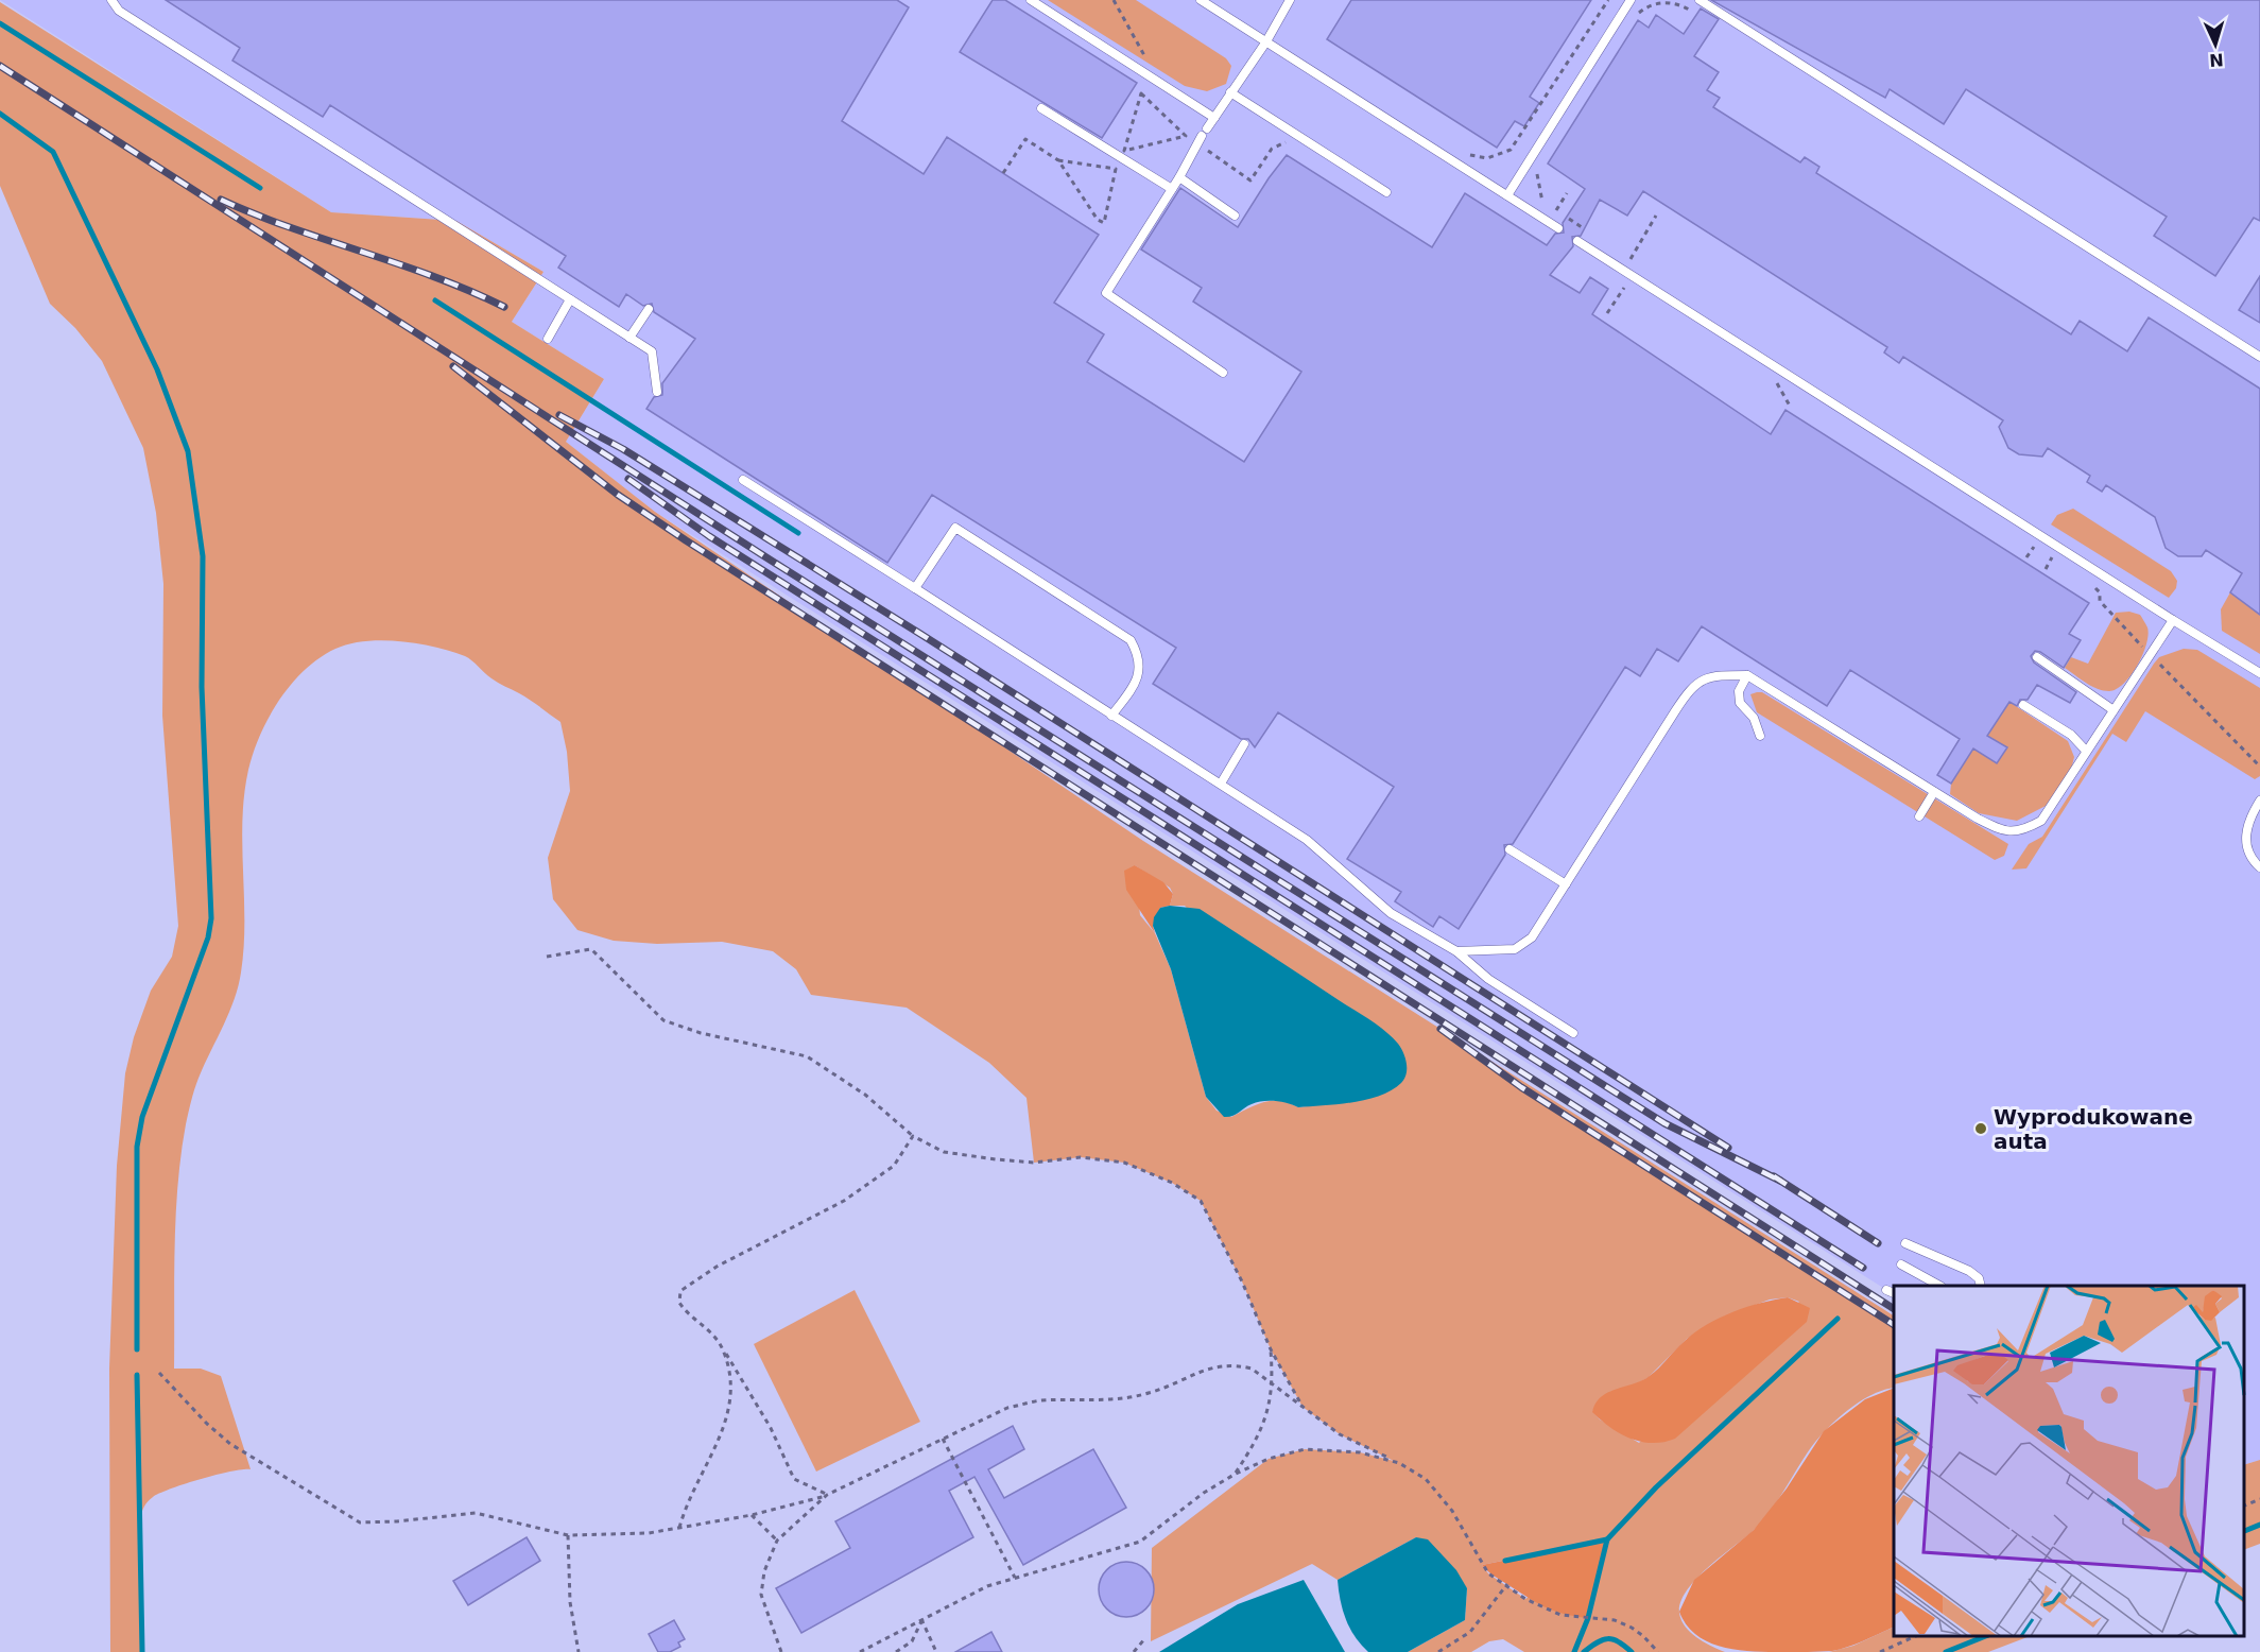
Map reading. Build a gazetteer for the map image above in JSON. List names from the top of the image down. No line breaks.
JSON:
{"places":["Wyprodukowane auta"],"north":"bottom"}
